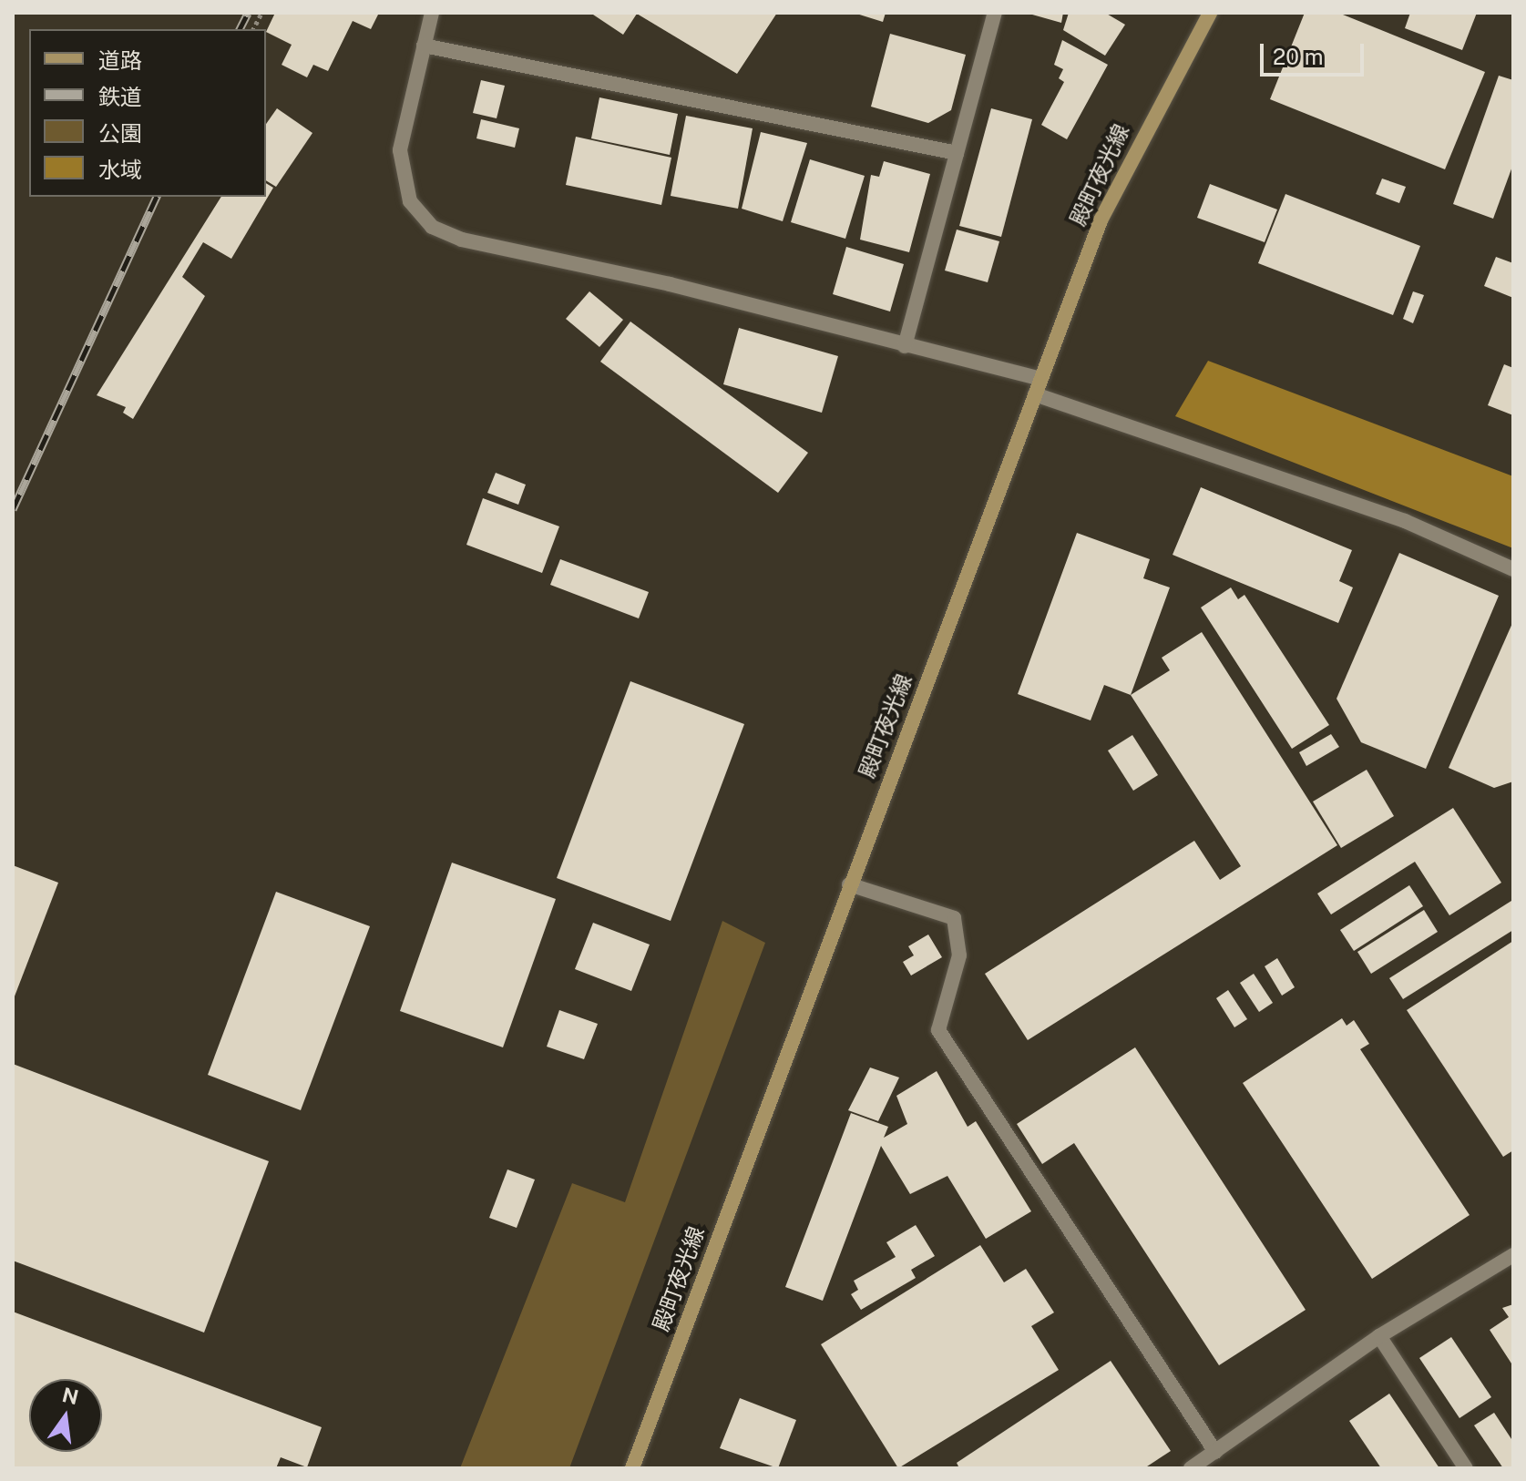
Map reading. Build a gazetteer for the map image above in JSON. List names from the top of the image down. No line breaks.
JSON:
{"streets":{"street":["殿町夜光線"]},"legend":["道路","鉄道","公園","水域"],"scale_bar":"20 m","north":"top"}
